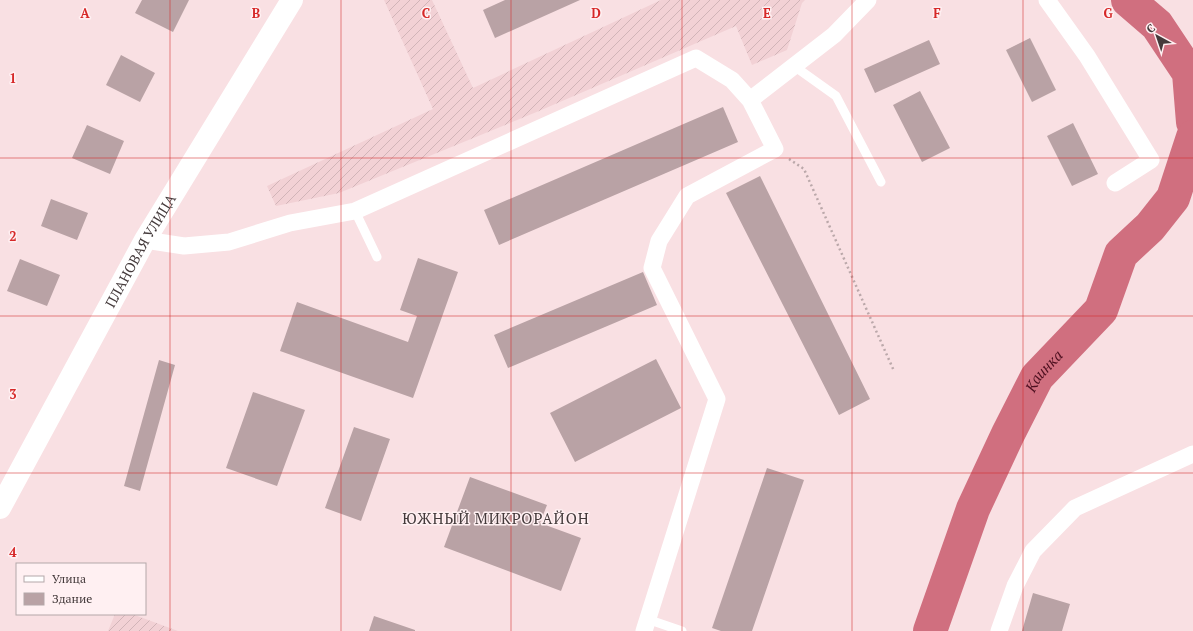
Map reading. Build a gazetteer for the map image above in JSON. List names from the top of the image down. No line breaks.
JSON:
{"streets":{"street":["ПЛАНОВАЯ УЛИЦА"]},"districts":["ЮЖНЫЙ МИКРОРАЙОН"],"water":["Каинка"],"legend":["Улица","Здание"],"north":"top left","grid":{"columns":["A","B","C","D","E","F","G"],"rows":["1","2","3","4"]}}
